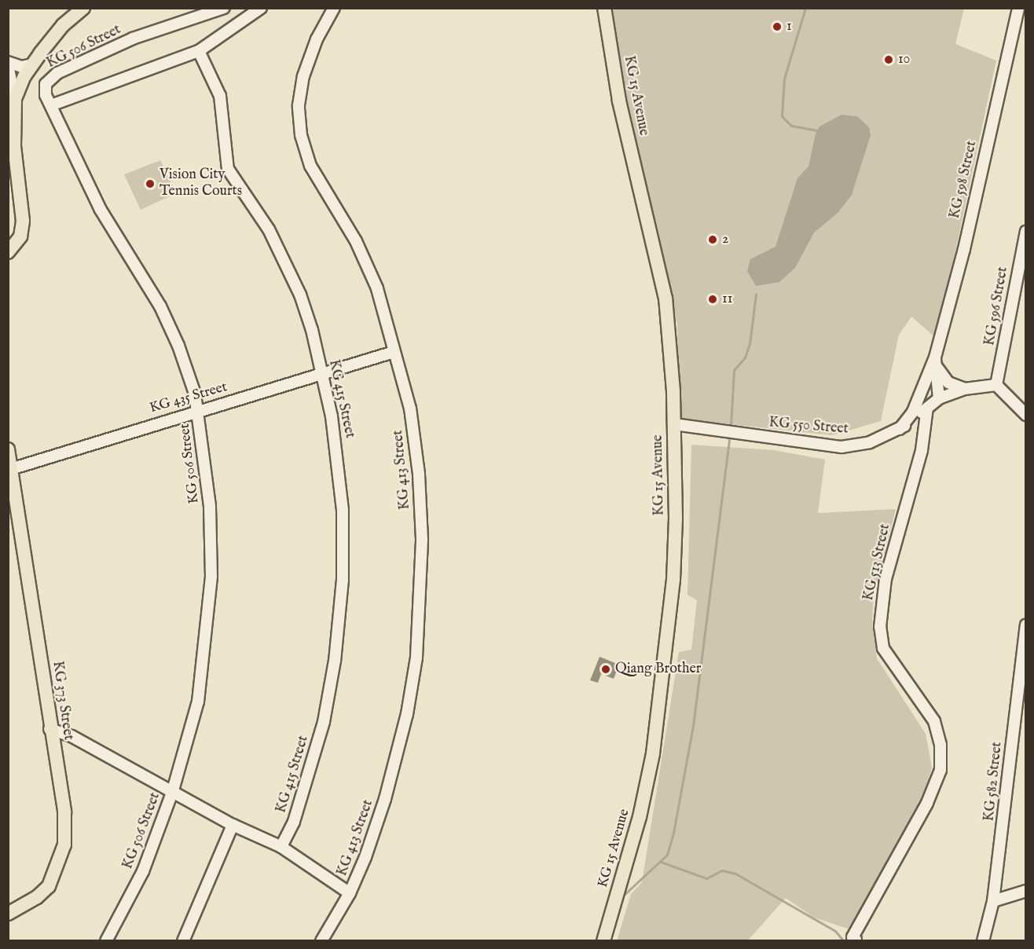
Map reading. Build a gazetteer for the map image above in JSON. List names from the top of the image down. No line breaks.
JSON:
{"streets":{"main road":["KG 15 Avenue","KG 373 Street"],"street":["KG 506 Street","KG 598 Street","KG 596 Street","KG 435 Street","KG 415 Street","KG 550 Street","KG 413 Street","KG 513 Street","KG 582 Street"]},"crossings":[["KG 506 Street","KG 435 Street"],["KG 15 Avenue","KG 550 Street"],["KG 598 Street","KG 550 Street"],["KG 596 Street","KG 550 Street"],["KG 435 Street","KG 415 Street"],["KG 435 Street","KG 413 Street"],["KG 435 Street","KG 373 Street"],["KG 550 Street","KG 513 Street"]],"places":["1","10","Vision City Tennis Courts","2","11","Qiang Brother"]}
